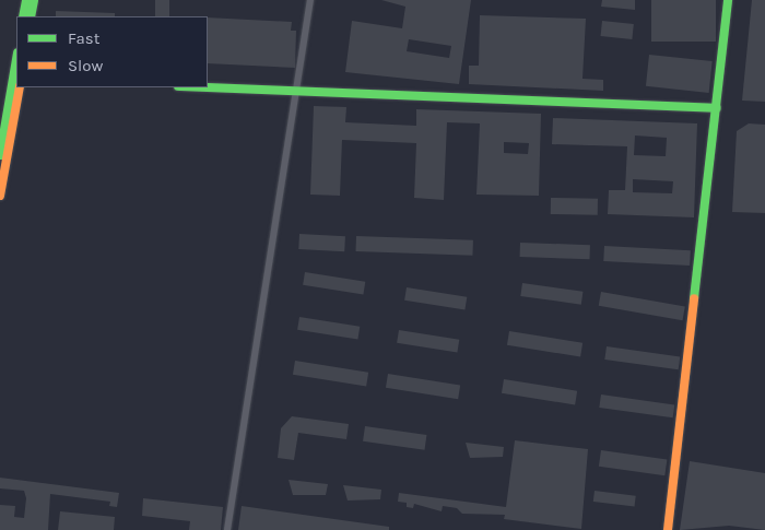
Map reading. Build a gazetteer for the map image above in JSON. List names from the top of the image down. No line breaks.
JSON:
{"legend":["Fast","Slow"]}
